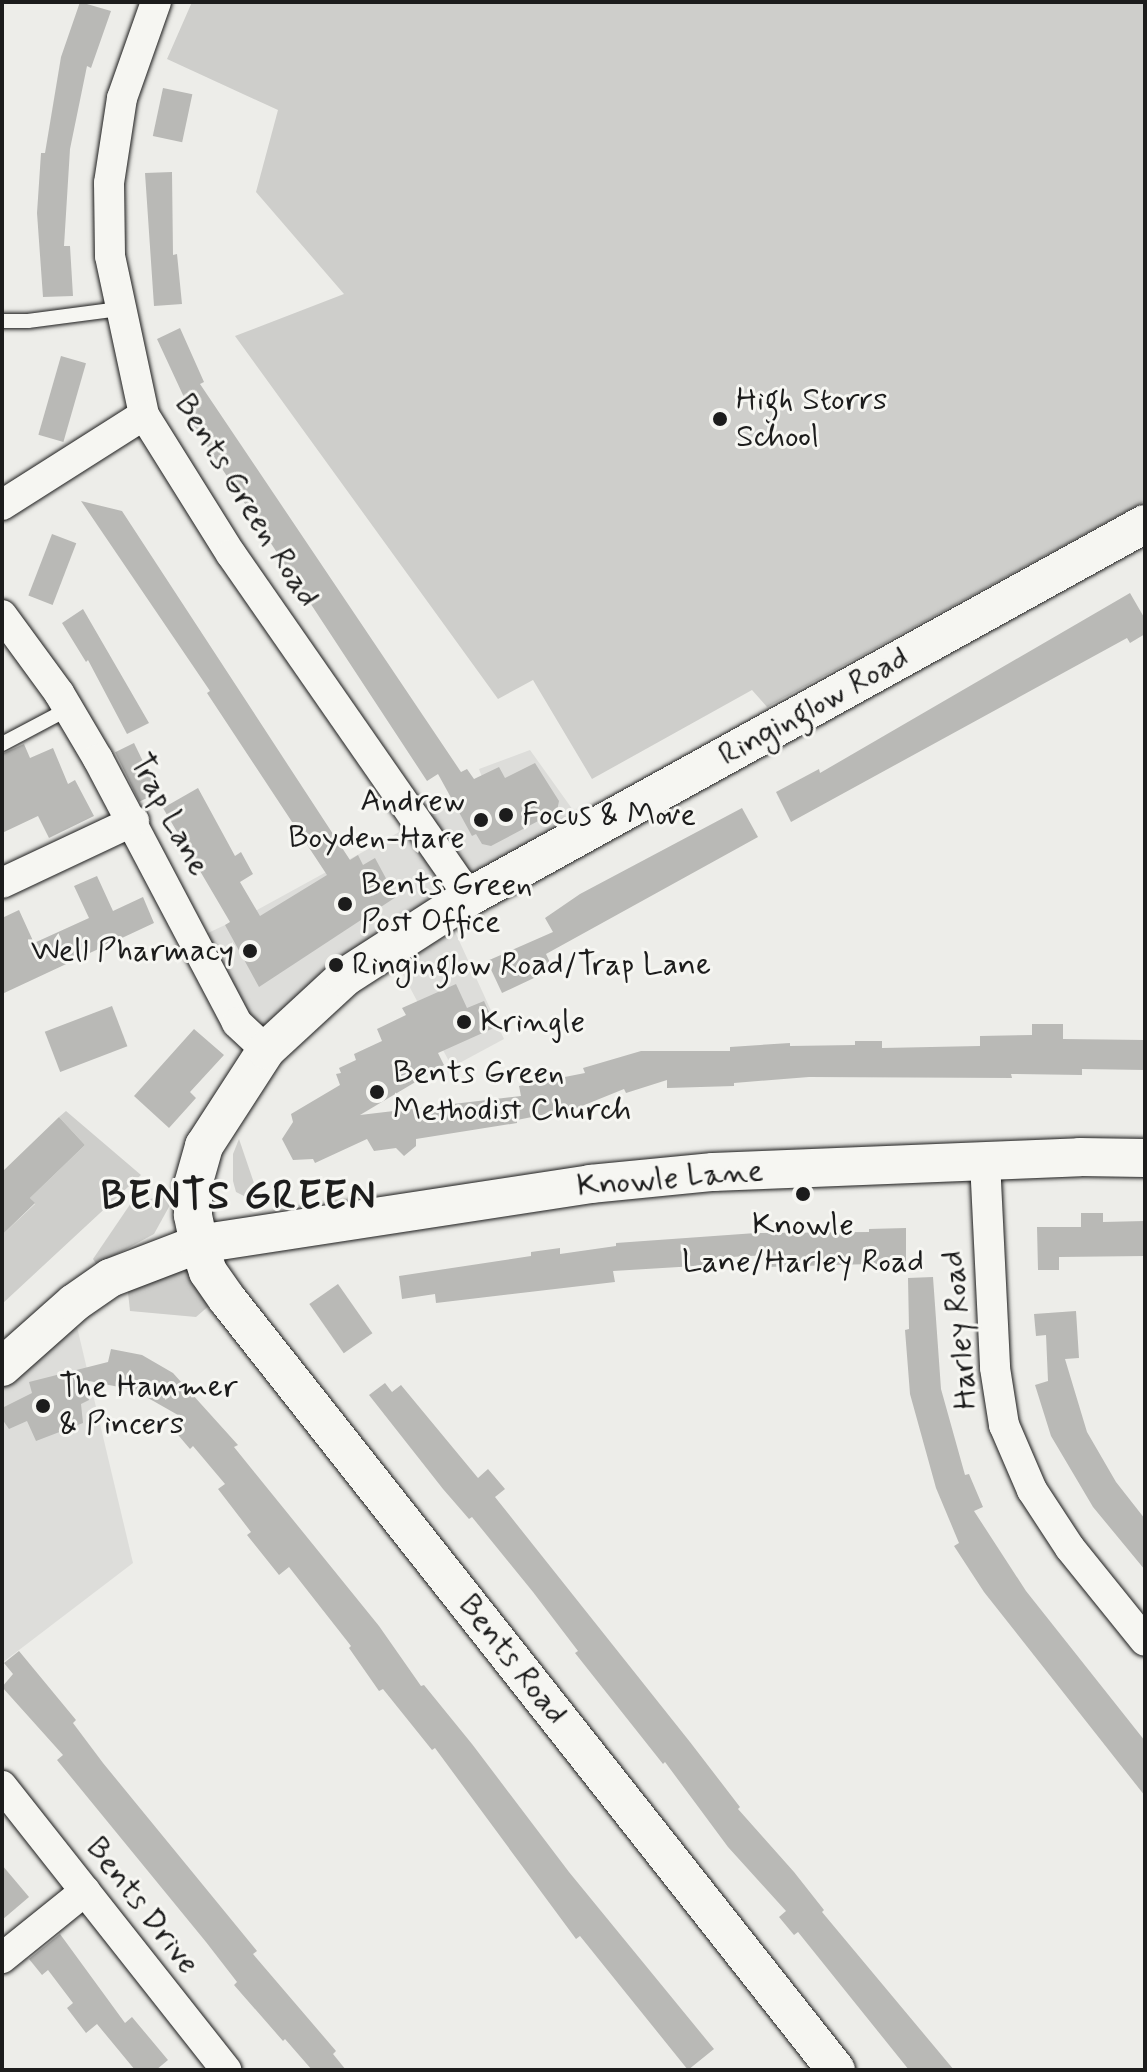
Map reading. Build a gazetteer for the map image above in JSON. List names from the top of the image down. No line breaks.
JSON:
{"streets":{"street":["Bents Green Road","Ringinglow Road","Trap Lane","Knowle Lane","Harley Road","Bents Road","Bents Drive"]},"crossings":[["Bents Green Road","Ringinglow Road"],["Ringinglow Road","Trap Lane"],["Ringinglow Road","Knowle Lane"],["Ringinglow Road","Bents Road"],["Knowle Lane","Harley Road"],["Knowle Lane","Bents Road"]],"districts":["BENTS GREEN"],"places":["High Storrs School","Focus & Move","Andrew Boyden-Hare","Bents Green Post Office","Well Pharmacy","Ringinglow Road/Trap Lane","Kringle","Bents Green Methodist Church","Knowle Lane/Harley Road","The Hammer & Pincers"]}
